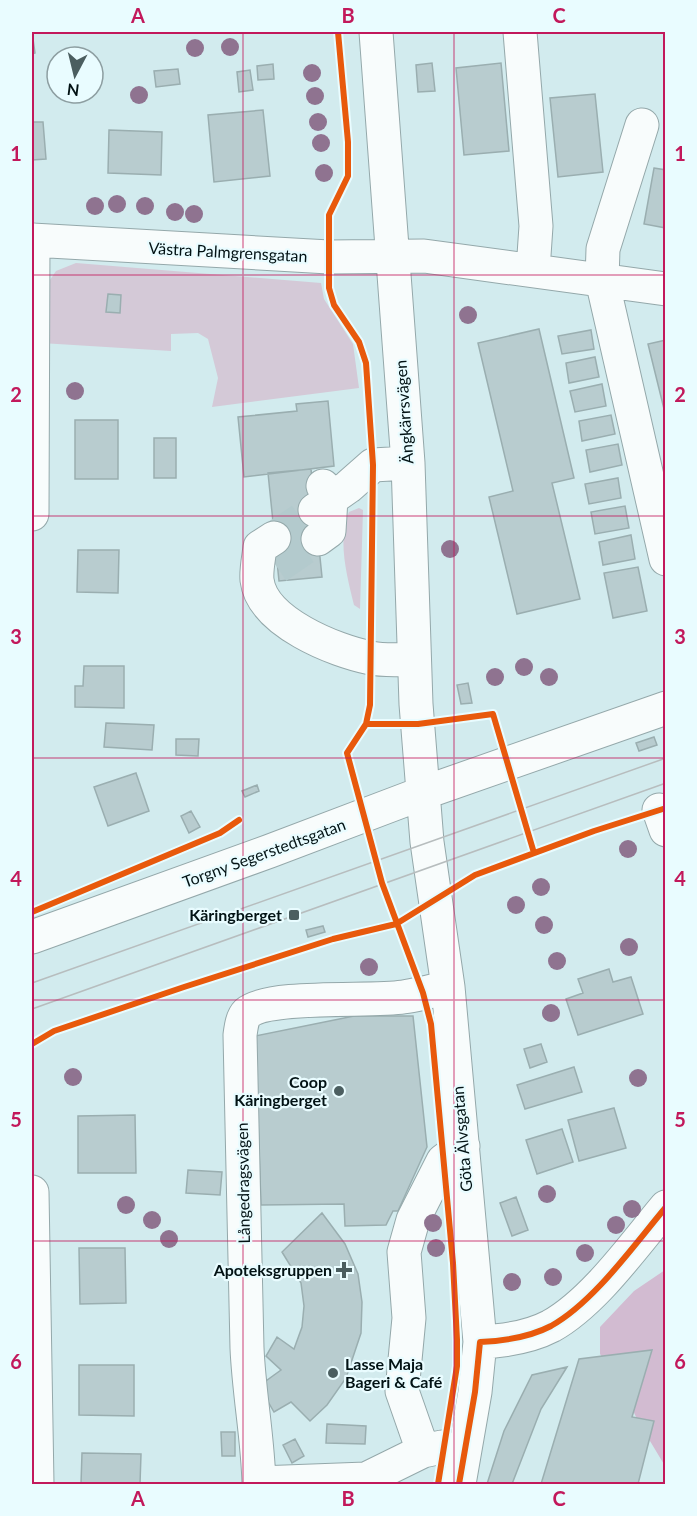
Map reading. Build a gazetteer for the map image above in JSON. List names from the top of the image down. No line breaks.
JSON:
{"streets":{"street":["Västra Palmgrensgatan","Ängkärrsvägen","Torgny Segerstedtsgatan","Göta Älvsgatan","Långedragsvägen"]},"crossings":[["Västra Palmgrensgatan","Ängkärrsvägen"],["Ängkärrsvägen","Torgny Segerstedtsgatan"],["Ängkärrsvägen","Göta Älvsgatan"],["Torgny Segerstedtsgatan","Göta Älvsgatan"],["Göta Älvsgatan","Långedragsvägen"]],"places":{"transit":["Käringberget"],"other":["Coop Käringberget","Lasse Maja Bageri & Café"],"health":["Apoteksgruppen"]},"north":"bottom","grid":{"columns":["A","B","C"],"rows":["1","2","3","4","5","6"]}}
